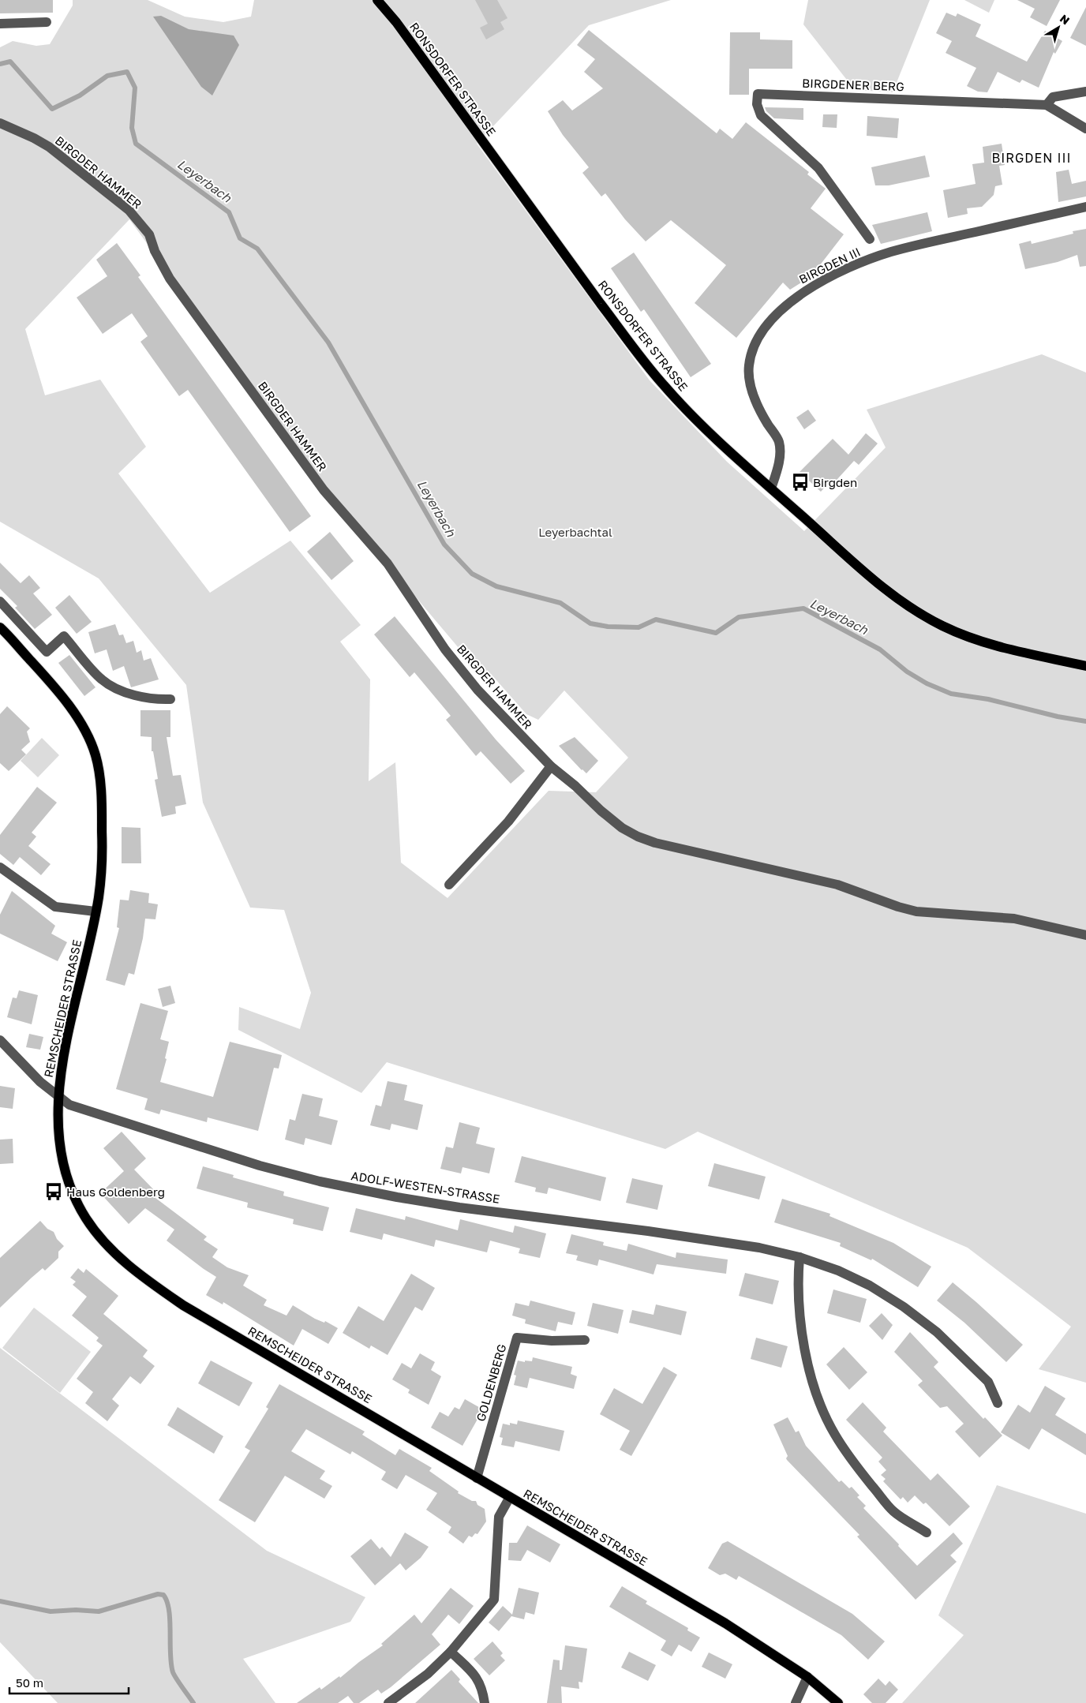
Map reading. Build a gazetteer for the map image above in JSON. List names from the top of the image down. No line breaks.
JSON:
{"streets":{"main road":["RONSDORFER STRASSE","REMSCHEIDER STRASSE"],"street":["BIRGDENER BERG","BIRGDER HAMMER","BIRGDEN III","ADOLF-WESTEN-STRASSE","GOLDENBERG"]},"crossings":[["RONSDORFER STRASSE","BIRGDEN III"],["REMSCHEIDER STRASSE","ADOLF-WESTEN-STRASSE"],["REMSCHEIDER STRASSE","GOLDENBERG"]],"districts":["BIRGDEN III"],"water":["Leyerbach"],"parks":["Leyerbachtal"],"places":{"bus stop":["Birgden","Haus Goldenberg"]},"scale_bar":"50 m","north":"top right"}
